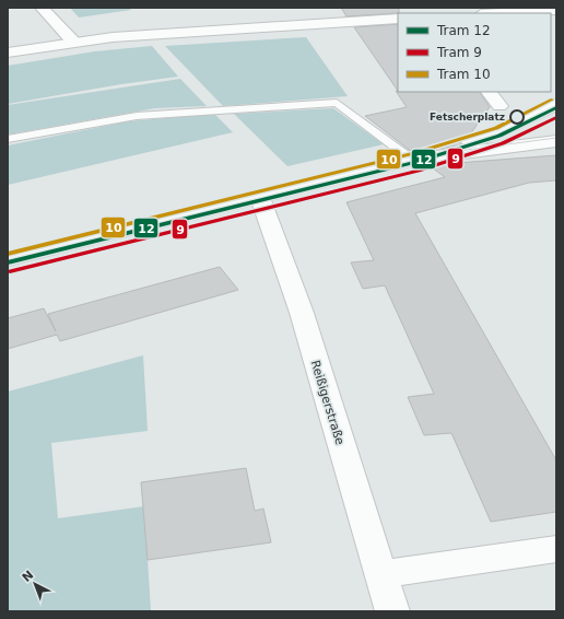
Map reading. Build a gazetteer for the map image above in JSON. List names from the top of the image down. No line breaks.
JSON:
{"streets":{"street":["Reißigerstraße"]},"places":["Fetscherplatz"],"lines":["tram line 10","tram line 12","tram line 9"],"legend":["Tram 12","Tram 9","Tram 10"],"north":"top left"}
